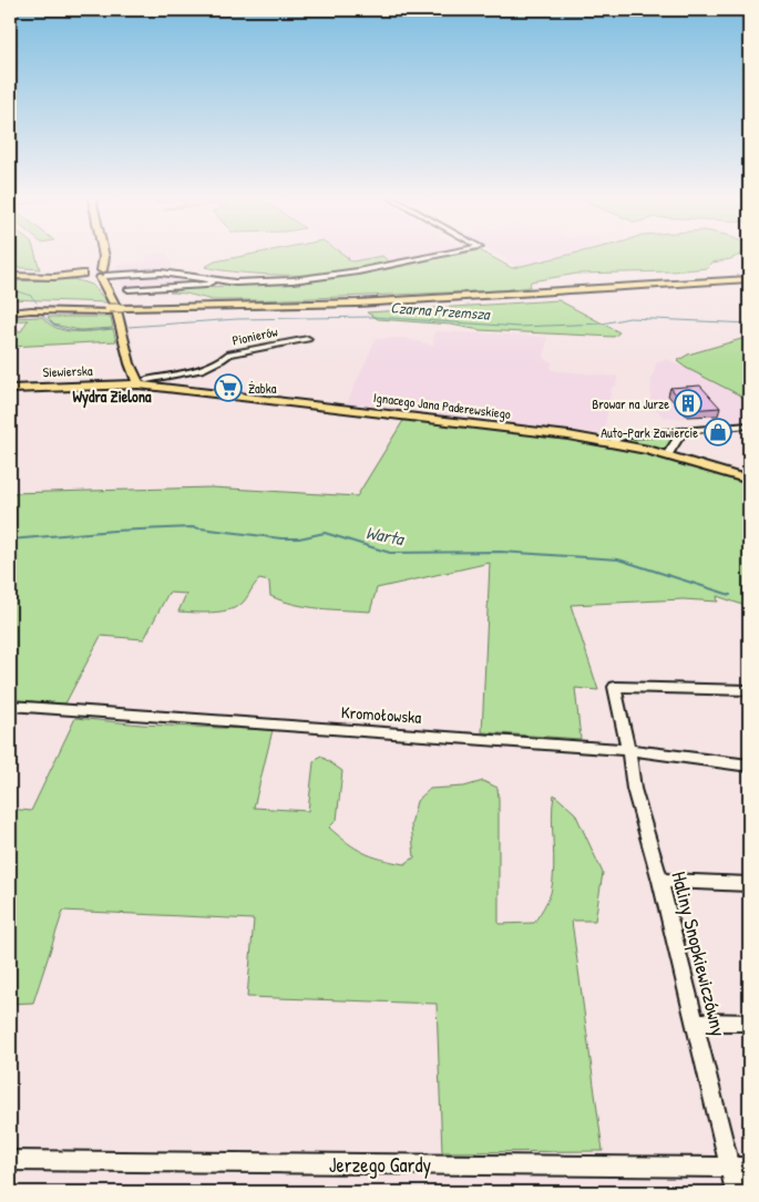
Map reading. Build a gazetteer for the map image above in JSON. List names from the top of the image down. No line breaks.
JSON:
{"streets":{"main road":["Siewierska","Ignacego Jana Paderewskiego"],"street":["Pionierów","Kromołowska","Haliny Snopkiewiczówny","Jerzego Gardy"]},"crossings":[["Pionierów","Ignacego Jana Paderewskiego"],["Siewierska","Ignacego Jana Paderewskiego"],["Kromołowska","Haliny Snopkiewiczówny"],["Haliny Snopkiewiczówny","Jerzego Gardy"]],"districts":["Wydra Zielona"],"water":["Czarna Przemsza","Warta"],"places":{"supermarket":["Żabka"],"building":["Browar na Jurze"],"shop":["Auto-Park Zawiercie"]}}
